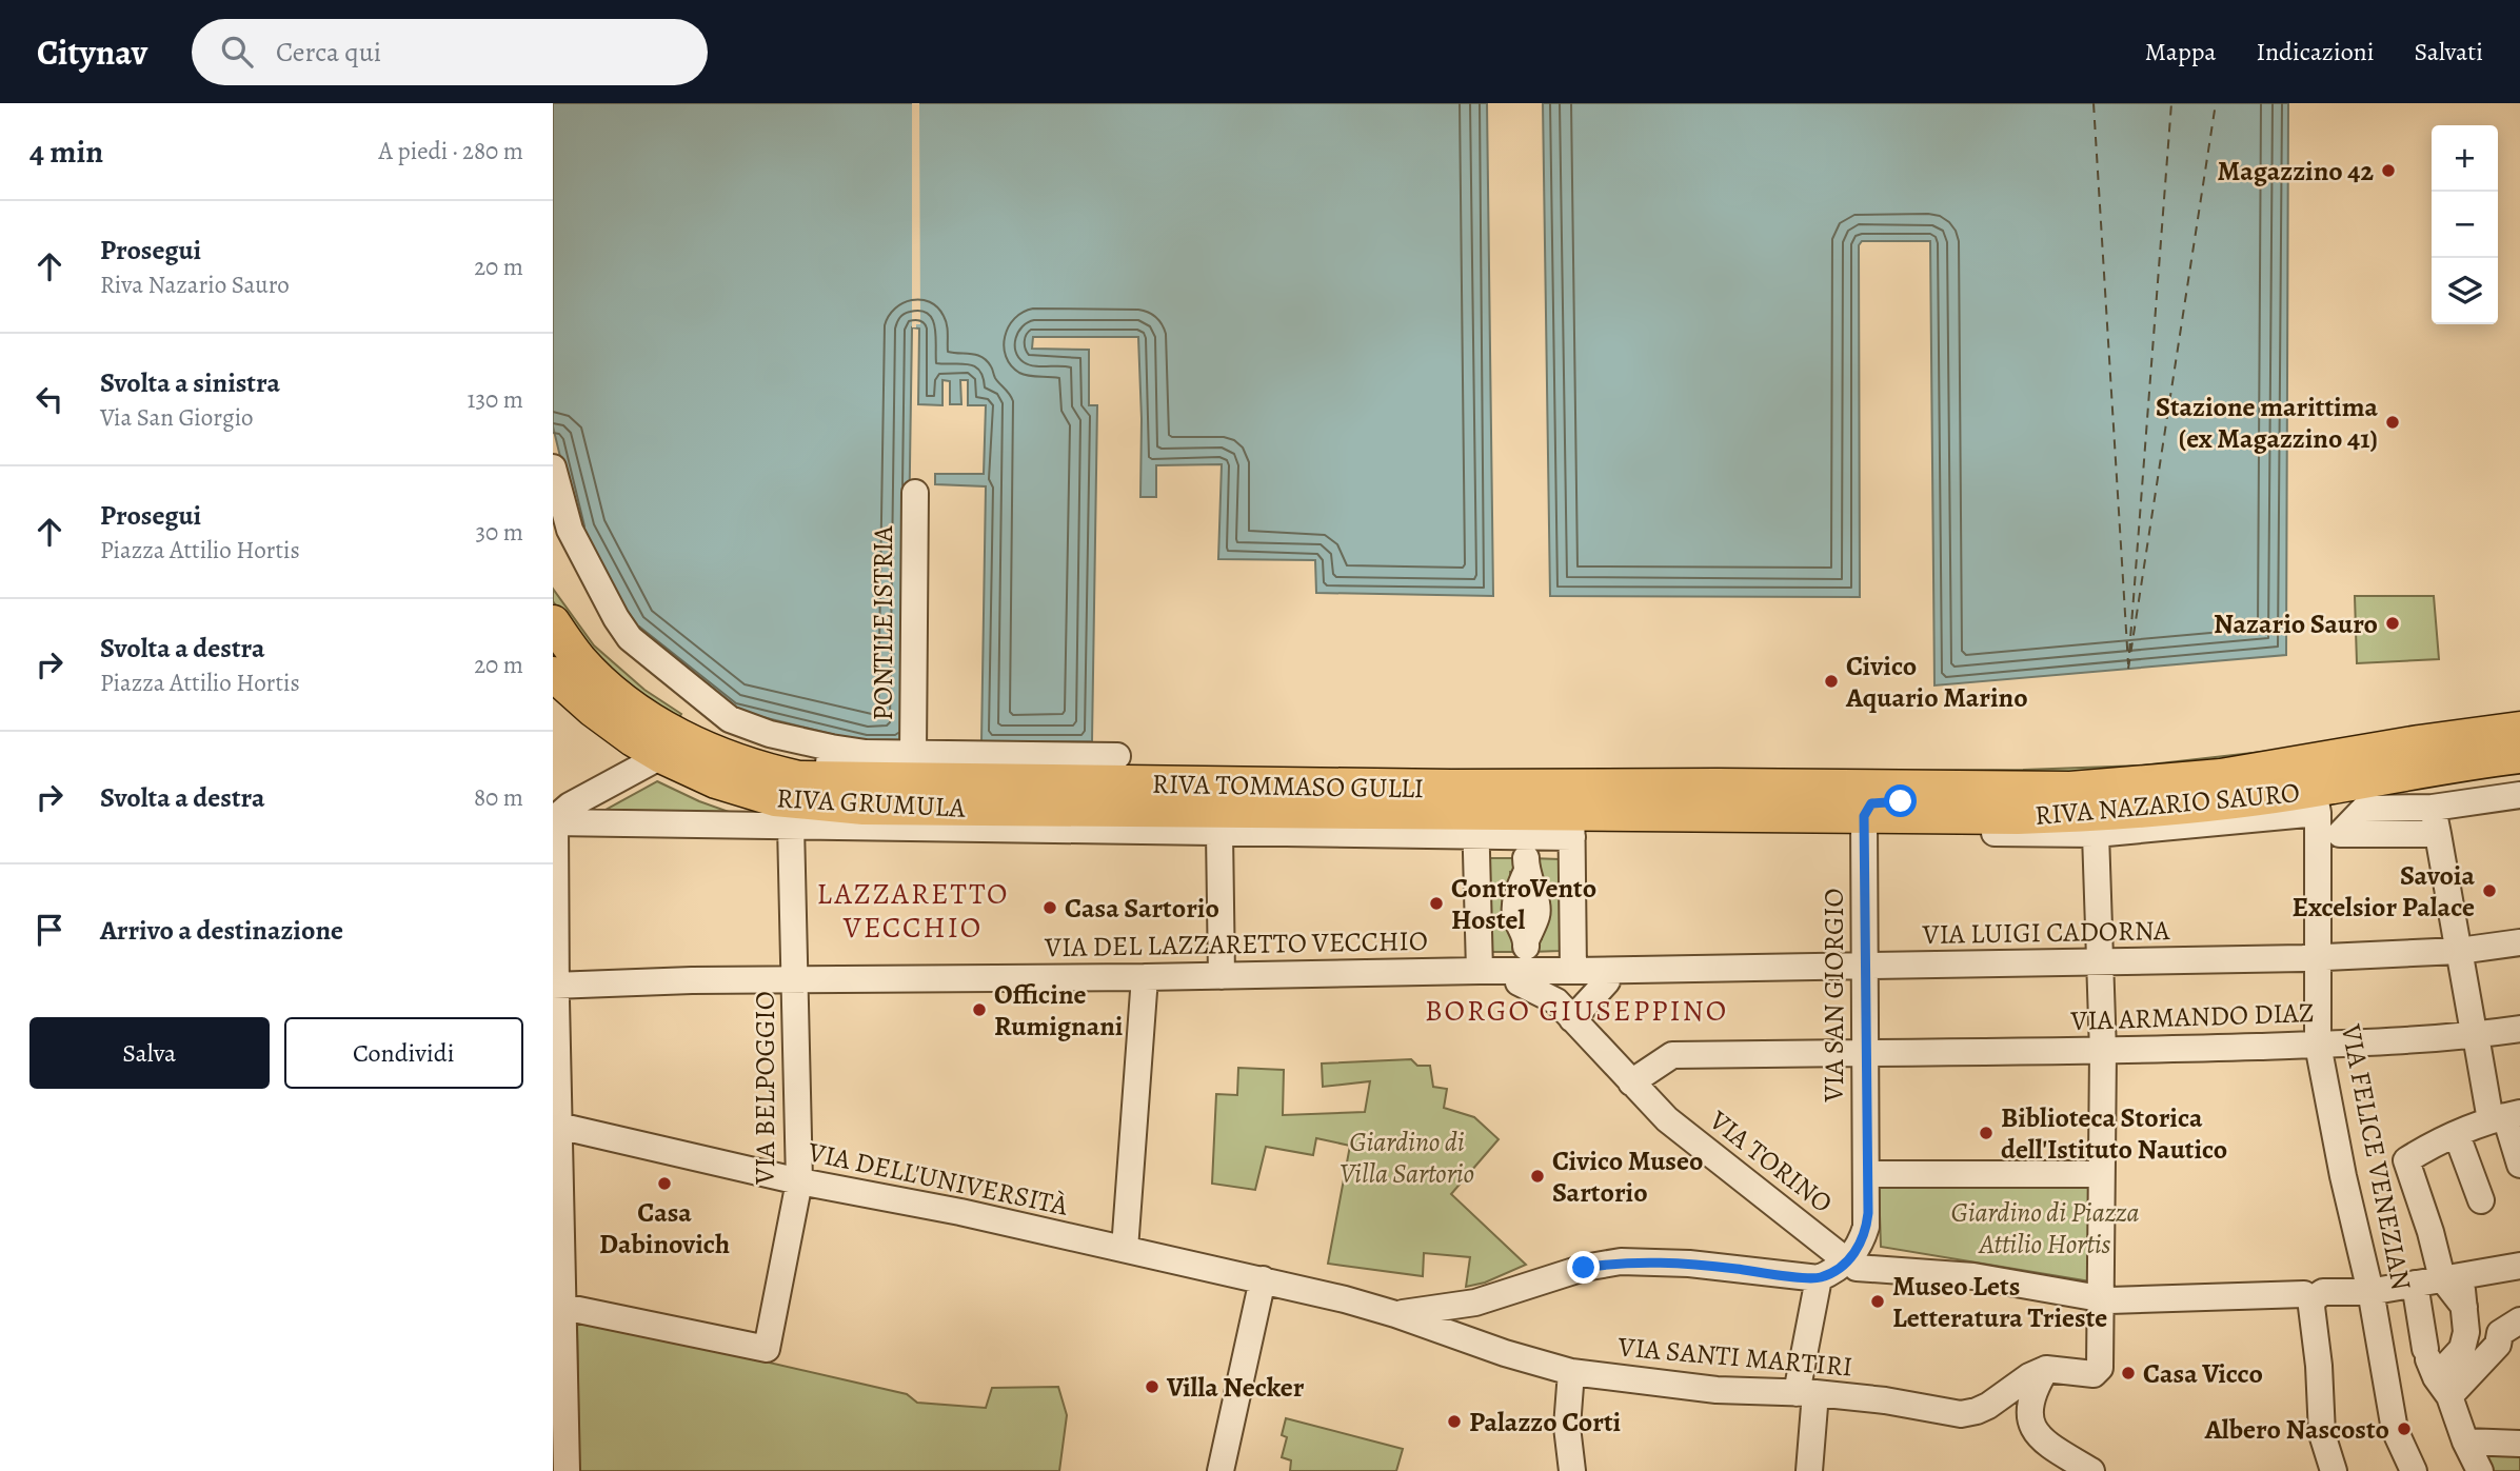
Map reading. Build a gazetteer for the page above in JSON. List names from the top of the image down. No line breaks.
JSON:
{"streets":{"main road":["RIVA TOMMASO GULLI","RIVA GRUMULA","RIVA NAZARIO SAURO"],"street":["PONTILE ISTRIA","VIA LUIGI CADORNA","VIA DEL LAZZARETTO VECCHIO","VIA SAN GIORGIO","VIA ARMANDO DIAZ","VIA BELPOGGIO","VIA FELICE VENEZIAN","VIA TORINO","VIA DELL'UNIVERSITÀ","VIA SANTI MARTIRI"]},"crossings":[["PONTILE ISTRIA","RIVA GRUMULA"],["RIVA TOMMASO GULLI","RIVA GRUMULA"],["RIVA TOMMASO GULLI","RIVA NAZARIO SAURO"],["RIVA GRUMULA","VIA BELPOGGIO"],["RIVA NAZARIO SAURO","VIA SAN GIORGIO"],["RIVA NAZARIO SAURO","VIA FELICE VENEZIAN"],["VIA LUIGI CADORNA","VIA DEL LAZZARETTO VECCHIO"],["VIA LUIGI CADORNA","VIA SAN GIORGIO"],["VIA LUIGI CADORNA","VIA FELICE VENEZIAN"],["VIA DEL LAZZARETTO VECCHIO","VIA BELPOGGIO"],["VIA SAN GIORGIO","VIA ARMANDO DIAZ"],["VIA ARMANDO DIAZ","VIA FELICE VENEZIAN"],["VIA ARMANDO DIAZ","VIA TORINO"],["VIA BELPOGGIO","VIA DELL'UNIVERSITÀ"],["VIA DELL'UNIVERSITÀ","VIA SANTI MARTIRI"]],"districts":["LAZZARETTO VECCHIO","BORGO GIUSEPPINO"],"parks":["Giardino di Villa Sartorio","Giardino di Piazza Attilio Hortis"],"places":["Magazzino 42","Stazione marittima (ex Magazzino 41)","Nazario Sauro","Civico Aquario Marino","Savoia Excelsior Palace","ControVento Hostel","Casa Sartorio","Officine Rumignani","Biblioteca Storica dell'Istituto Nautico","Civico Museo Sartorio","Casa Dabinovich","Museo Lets Letteratura Trieste","Casa Vicco","Villa Necker","Palazzo Corti","Albero Nascosto"],"page":{"header":"Citynav","search":"Cerca qui","nav":["Mappa","Indicazioni","Salvati"],"heading":["4 min","A piedi · 280 m"],"map_buttons":["+","−"],"list":[["Prosegui","Riva Nazario Sauro","20 m"],["Svolta a sinistra","Via San Giorgio","130 m"],["Prosegui","Piazza Attilio Hortis","30 m"],["Svolta a destra","Piazza Attilio Hortis","20 m"],["Svolta a destra","80 m"],"Arrivo a destinazione"],"buttons":["Salva","Condividi"]}}
